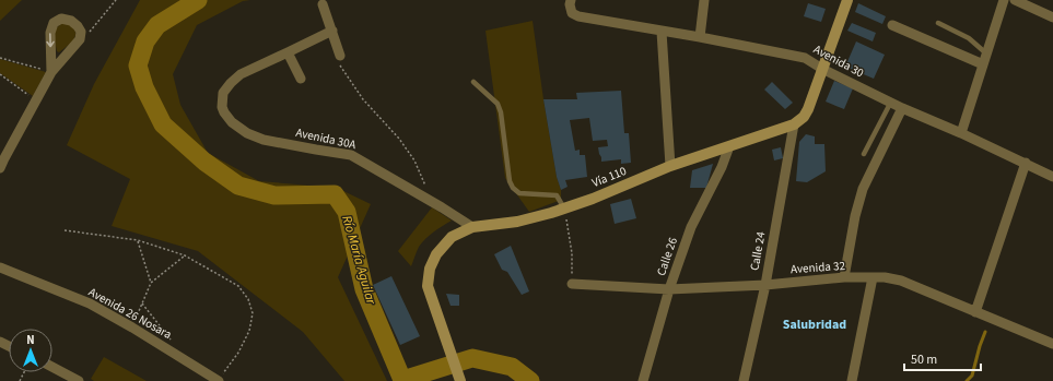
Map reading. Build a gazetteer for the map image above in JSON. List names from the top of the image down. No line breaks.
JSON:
{"streets":{"main road":["Vía 110"],"street":["Avenida 30","Avenida 30A","Calle 24","Calle 26","Avenida 32","Avenida 26 Nosara"]},"crossings":[["Avenida 30","Vía 110"],["Avenida 30A","Vía 110"],["Vía 110","Calle 24"],["Vía 110","Calle 26"],["Calle 24","Avenida 32"],["Calle 26","Avenida 32"]],"districts":["Salubridad"],"water":["Río María Aguilar"],"scale_bar":"50 m","north":"top"}
